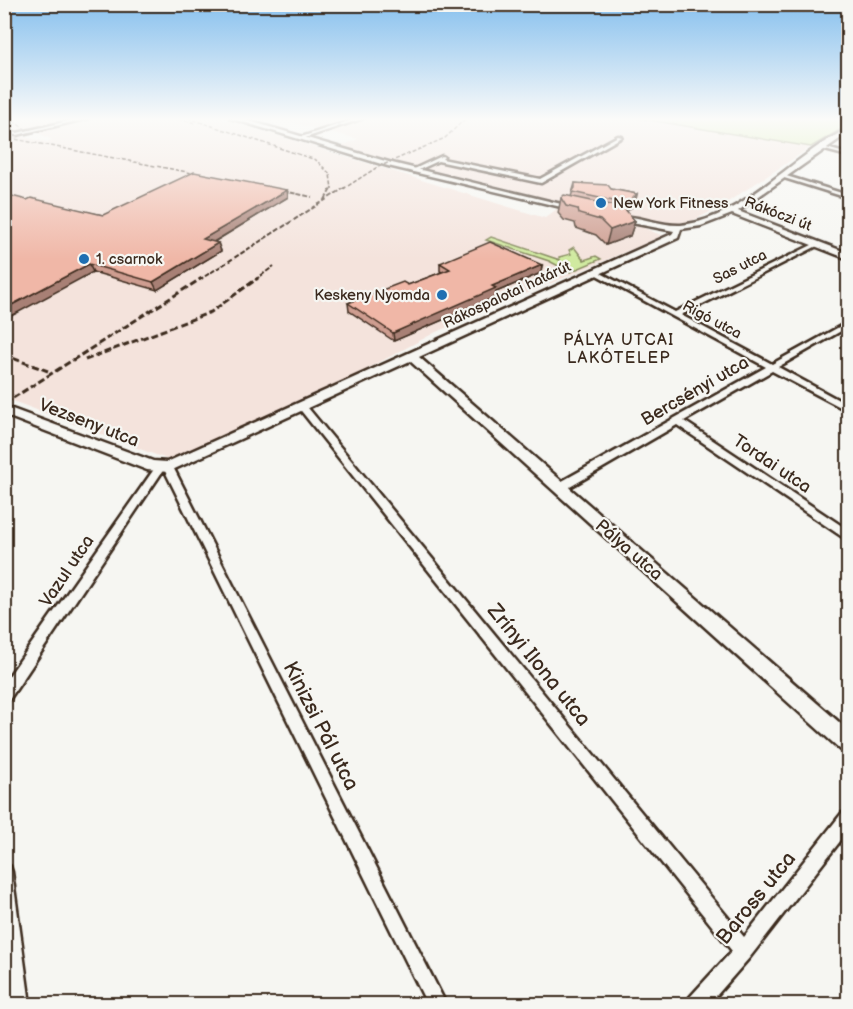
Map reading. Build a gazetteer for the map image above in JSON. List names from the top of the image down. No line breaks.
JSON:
{"streets":{"street":["Rákóczi út","Sas utca","Rákospalotai határút","Rigó utca","Bercsényi utca","Vezseny utca","Tordai utca","Pálya utca","Vazul utca","Zrínyi Ilona utca","Kinizsi Pál utca","Baross utca"]},"crossings":[["Rákóczi út","Sas utca"],["Sas utca","Rigó utca"],["Rákospalotai határút","Rigó utca"],["Rákospalotai határút","Vezseny utca"],["Rákospalotai határút","Pálya utca"],["Rákospalotai határút","Vazul utca"],["Rákospalotai határút","Zrínyi Ilona utca"],["Rákospalotai határút","Kinizsi Pál utca"],["Rigó utca","Bercsényi utca"],["Bercsényi utca","Tordai utca"],["Bercsényi utca","Pálya utca"],["Vezseny utca","Vazul utca"],["Vezseny utca","Kinizsi Pál utca"],["Vazul utca","Kinizsi Pál utca"],["Zrínyi Ilona utca","Baross utca"]],"districts":["PÁLYA UTCAI LAKÓTELEP"],"places":["New York Fitness","1. csarnok","Keskeny Nyomda"]}
